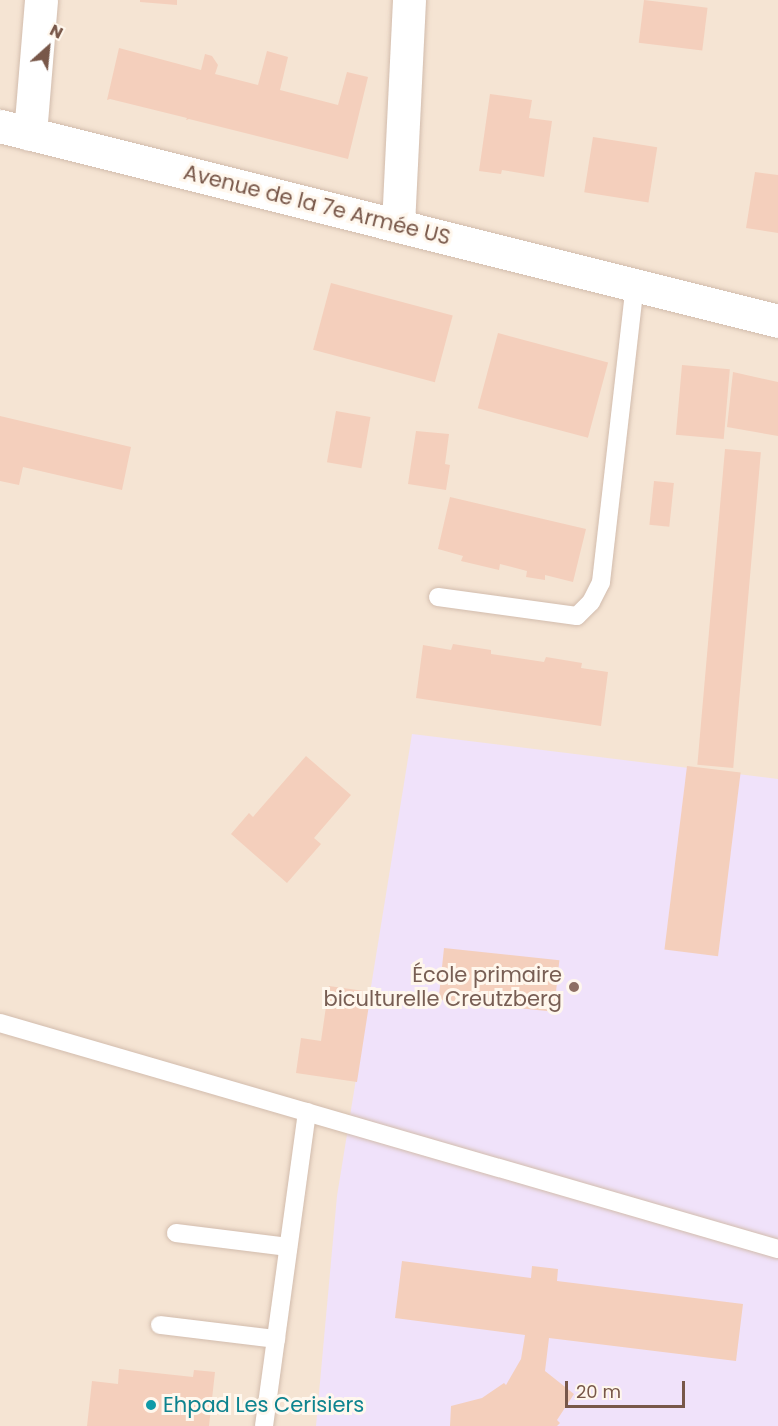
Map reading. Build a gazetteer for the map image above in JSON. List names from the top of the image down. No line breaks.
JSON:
{"streets":{"street":["Avenue de la 7e Armée US"]},"places":["École primaire biculturelle Creutzberg","Ehpad Les Cerisiers"],"scale_bar":"20 m","north":"top right"}
